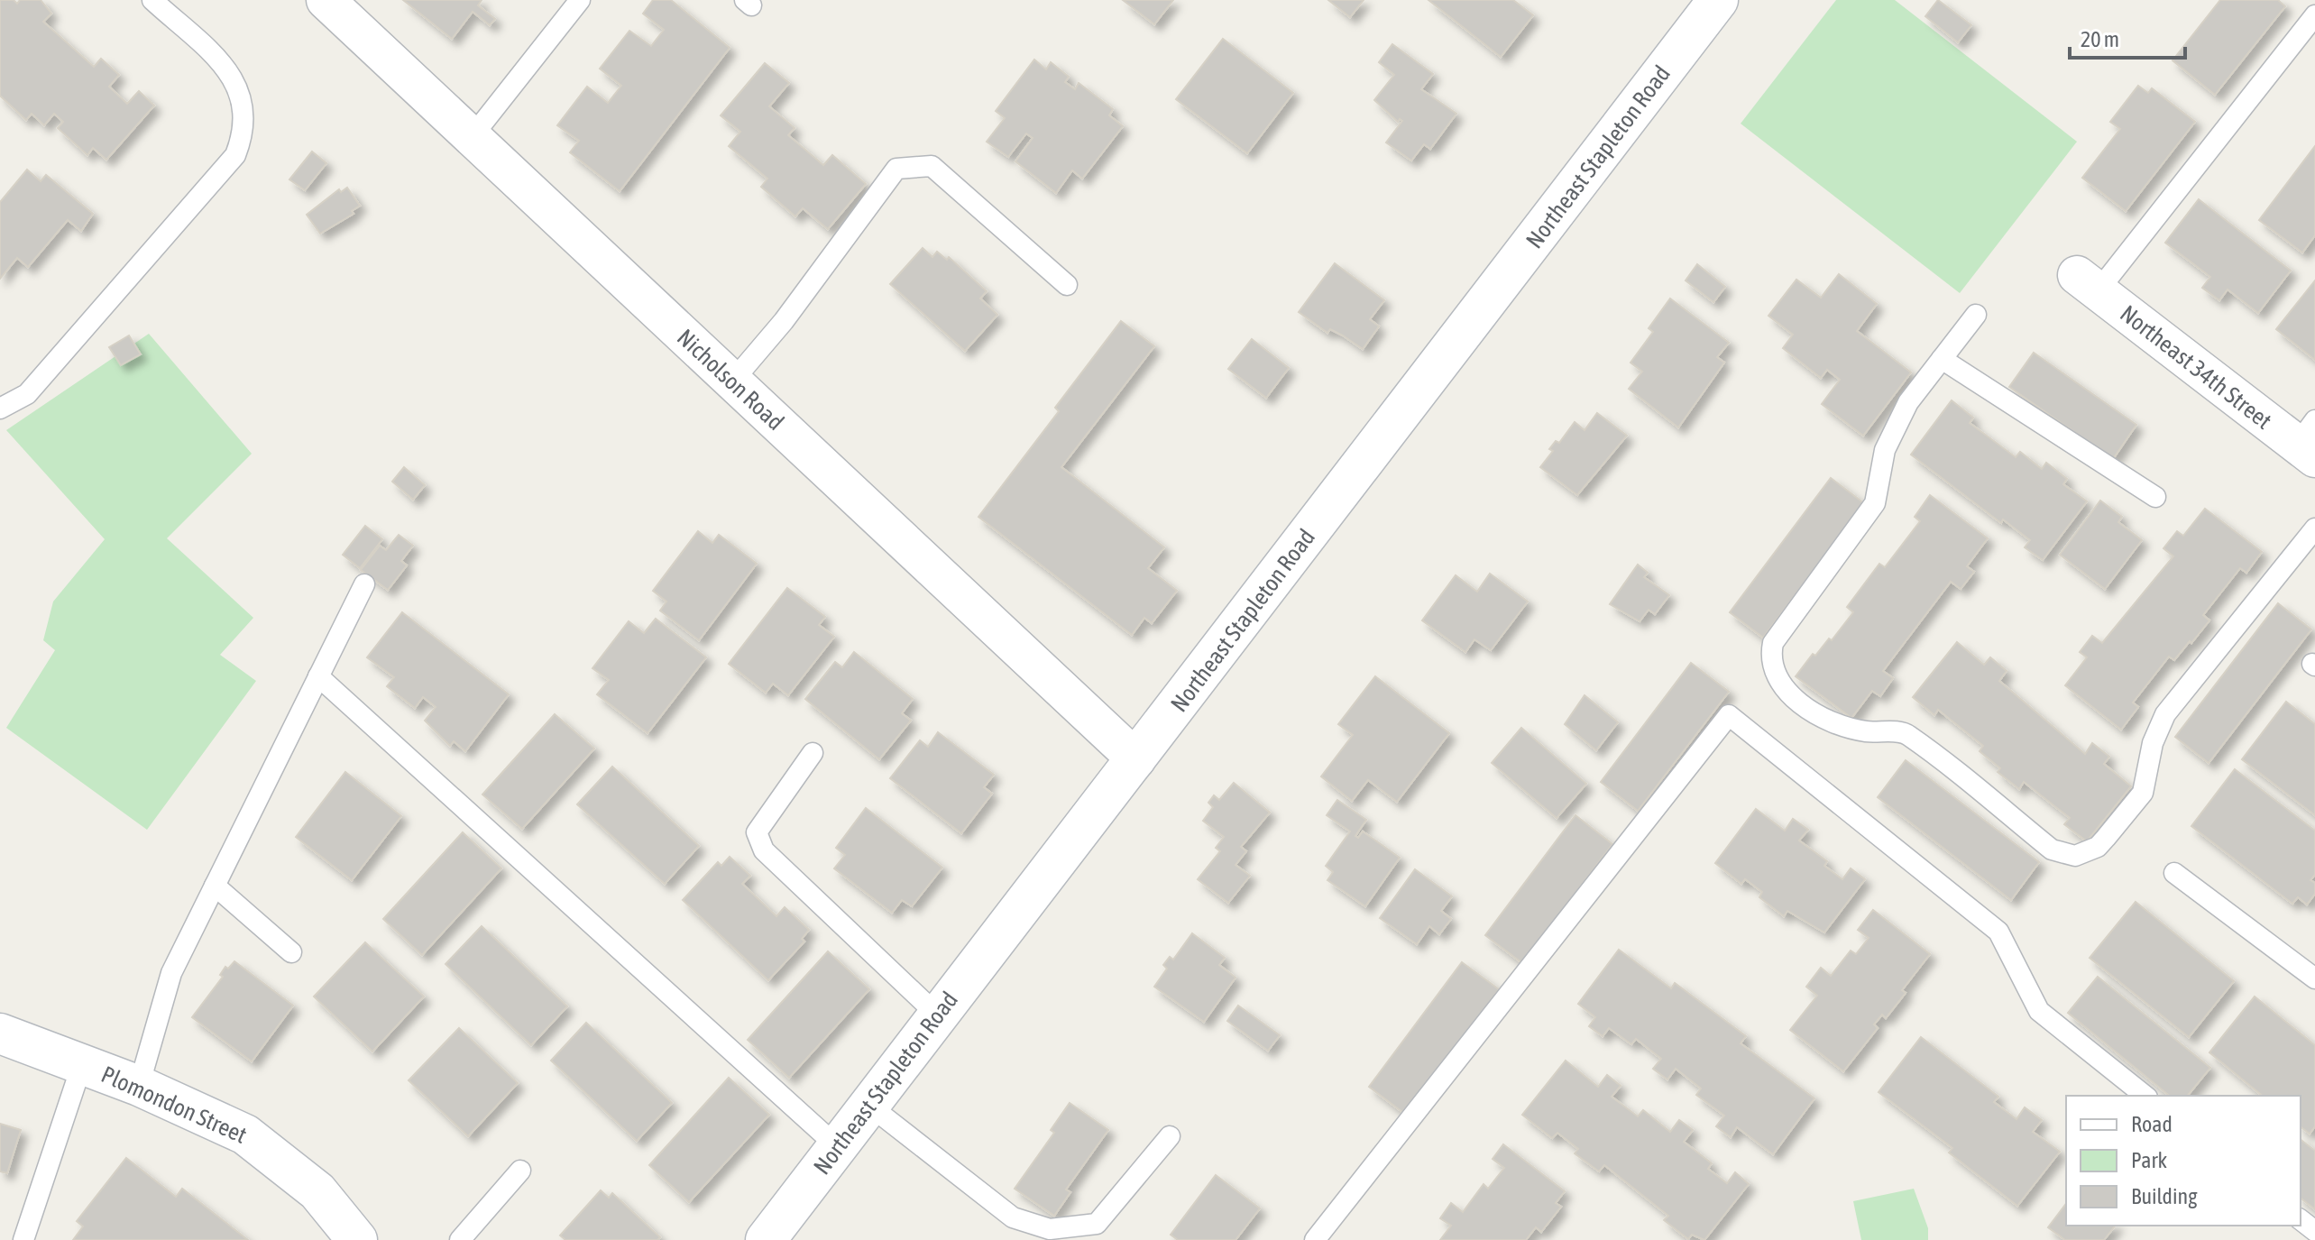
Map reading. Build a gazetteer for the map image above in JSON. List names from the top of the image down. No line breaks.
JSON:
{"streets":{"street":["Northeast Stapleton Road","Northeast 34th Street","Nicholson Road","Plomondon Street"]},"crossings":[["Northeast Stapleton Road","Nicholson Road"]],"legend":["Road","Park","Building"],"scale_bar":"20 m"}
